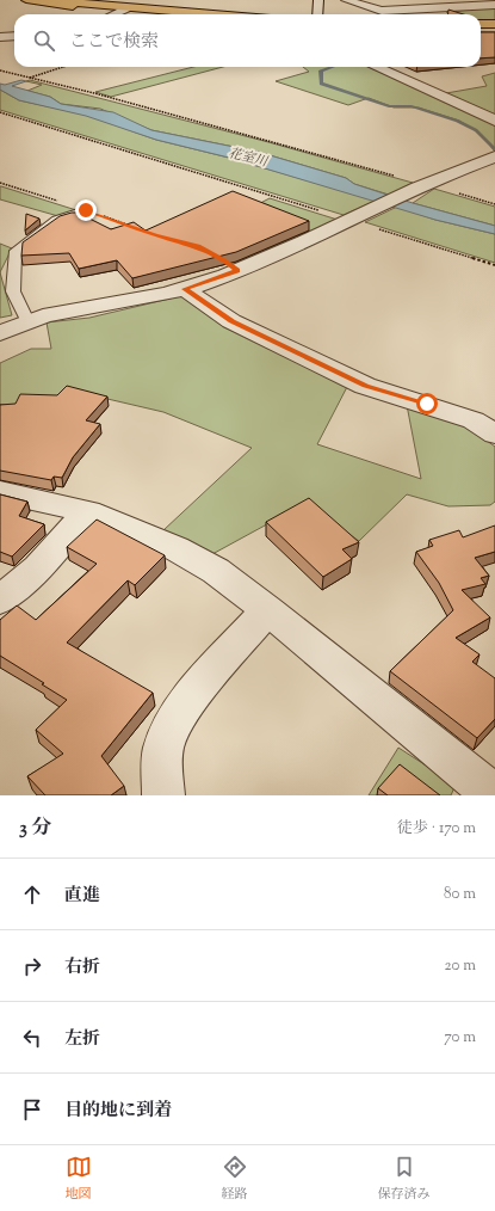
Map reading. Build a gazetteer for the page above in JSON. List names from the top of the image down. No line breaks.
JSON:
{"water":["花室川"],"page":{"search":"ここで検索","heading":["3 分","徒歩 · 170 m"],"list":[["直進","80 m"],["右折","20 m"],["左折","70 m"],"目的地に到着"],"nav":["地図","経路","保存済み"]}}
